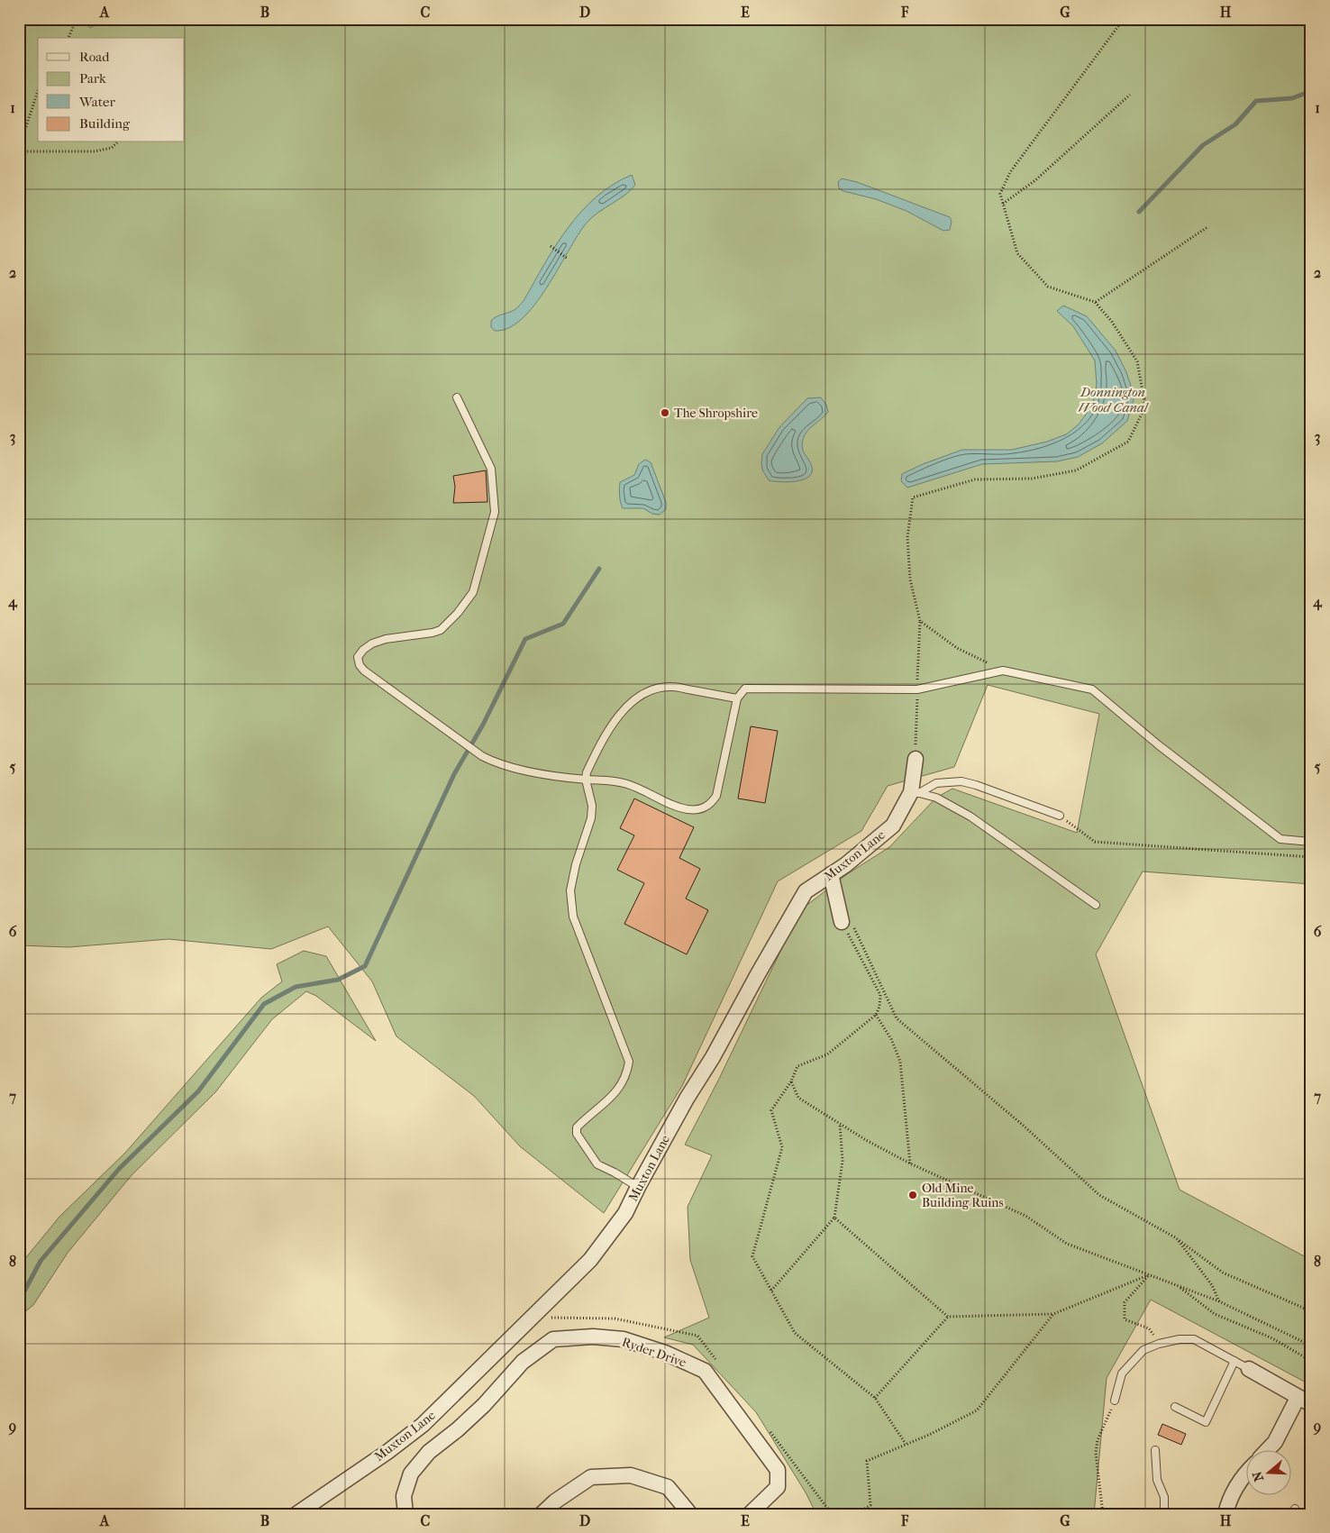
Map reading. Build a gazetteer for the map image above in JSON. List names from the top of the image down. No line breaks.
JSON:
{"streets":{"street":["Muxton Lane","Ryder Drive"]},"water":["Donnington Wood Canal"],"places":["The Shropshire","Old Mine Building Ruins"],"legend":["Road","Park","Water","Building"],"north":"left","grid":{"columns":["A","B","C","D","E","F","G","H"],"rows":["1","2","3","4","5","6","7","8","9"]}}
